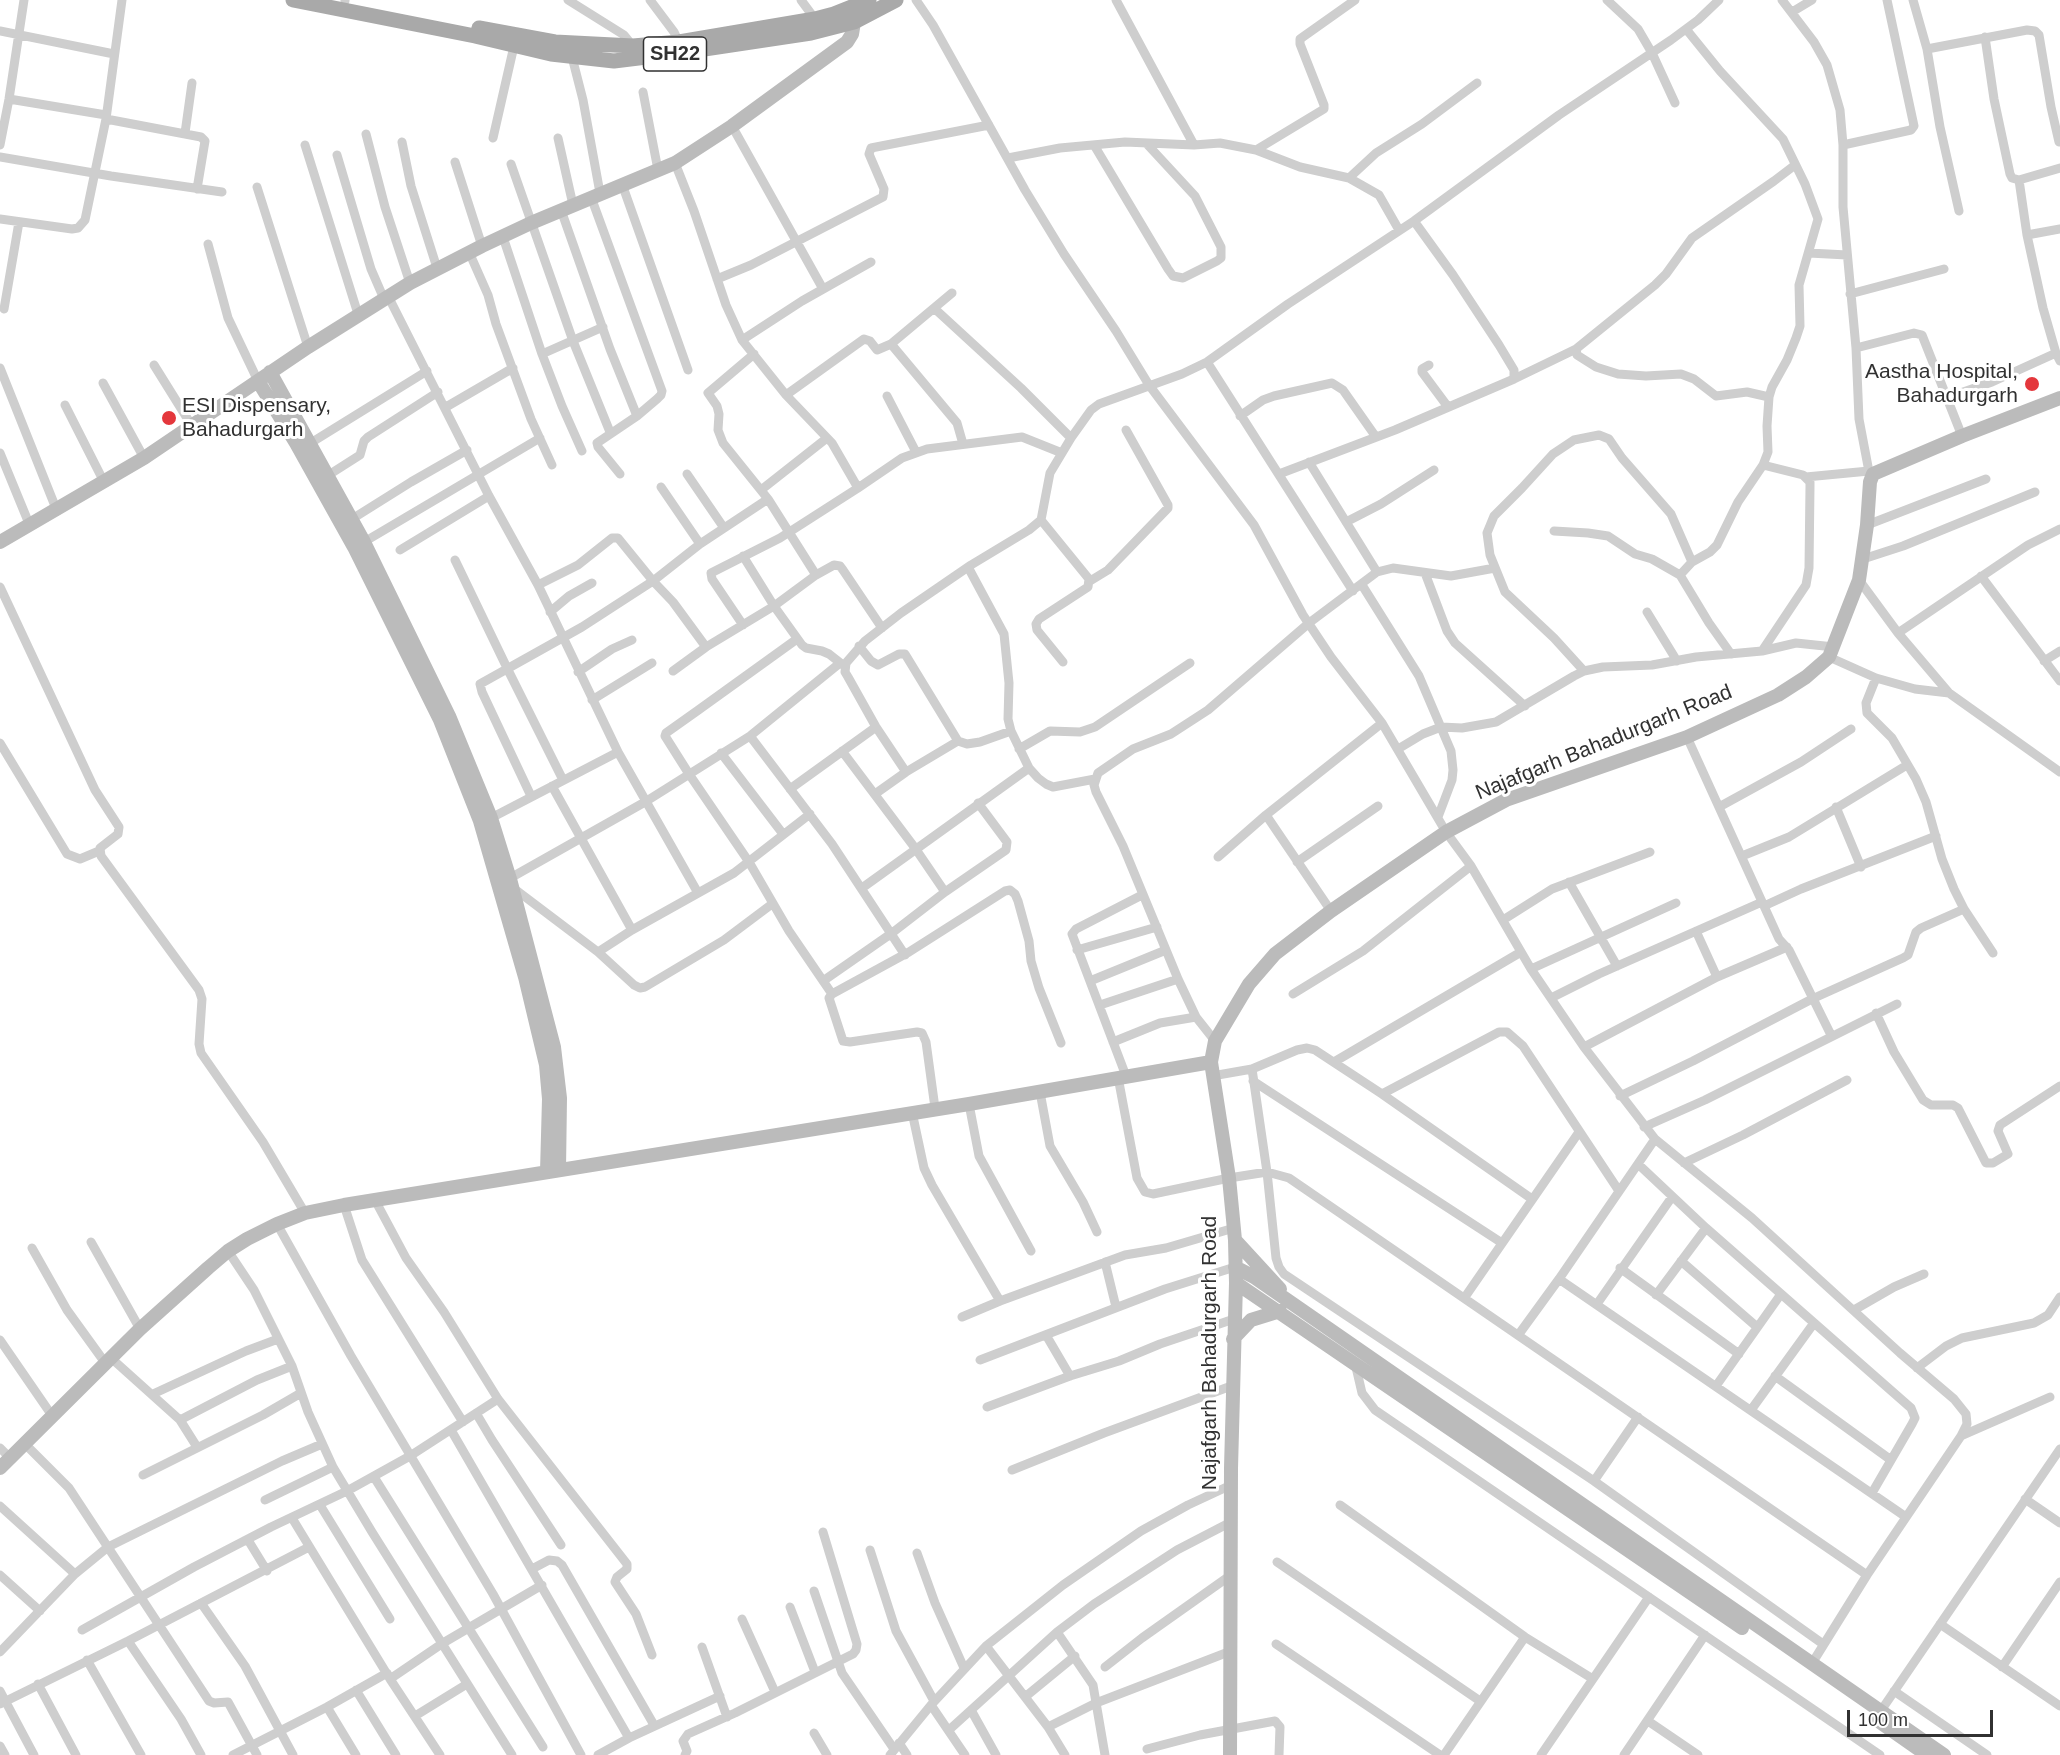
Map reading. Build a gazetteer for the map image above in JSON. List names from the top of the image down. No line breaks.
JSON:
{"streets":{"main road":["SH22"],"street":["Najafgarh Bahadurgarh Road"]},"places":["Aastha Hospital, Bahadurgarh","ESI Dispensary, Bahadurgarh"],"scale_bar":"100 m"}
